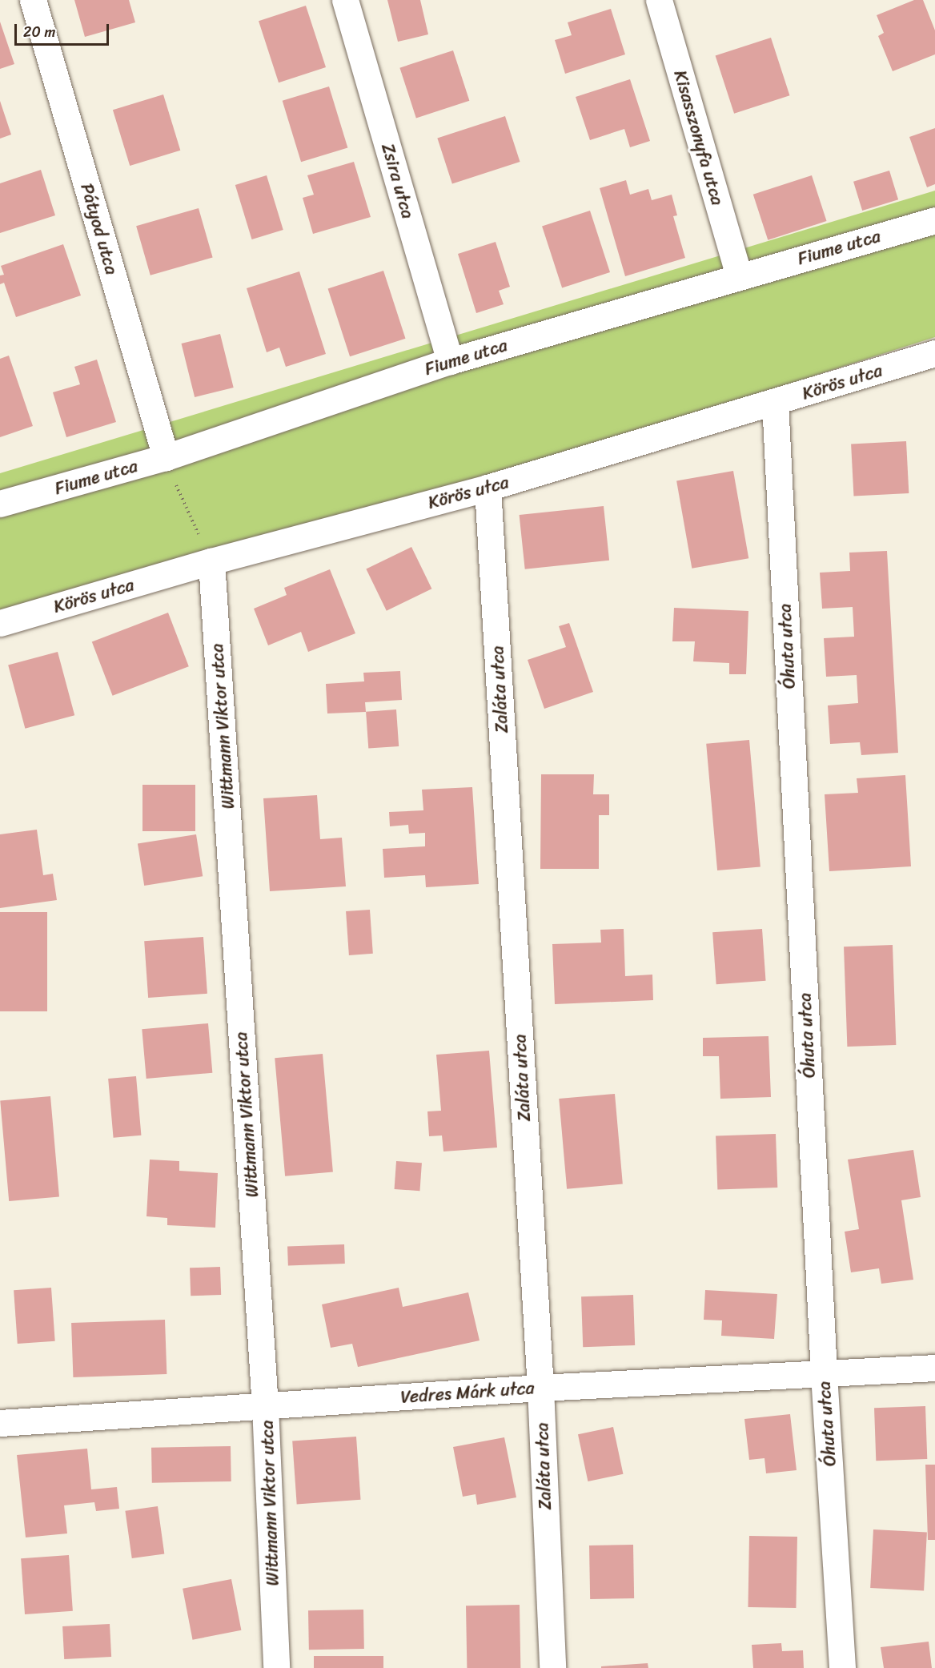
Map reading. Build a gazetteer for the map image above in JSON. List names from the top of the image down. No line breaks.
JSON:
{"streets":{"street":["Kisasszonyfa utca","Zsira utca","Pátyod utca","Fiume utca","Körös utca","Óhuta utca","Zaláta utca","Wittmann Viktor utca","Vedres Márk utca"]},"crossings":[["Kisasszonyfa utca","Fiume utca"],["Zsira utca","Fiume utca"],["Pátyod utca","Fiume utca"],["Körös utca","Óhuta utca"],["Körös utca","Zaláta utca"],["Körös utca","Wittmann Viktor utca"],["Óhuta utca","Vedres Márk utca"],["Zaláta utca","Vedres Márk utca"],["Wittmann Viktor utca","Vedres Márk utca"]],"scale_bar":"20 m"}
